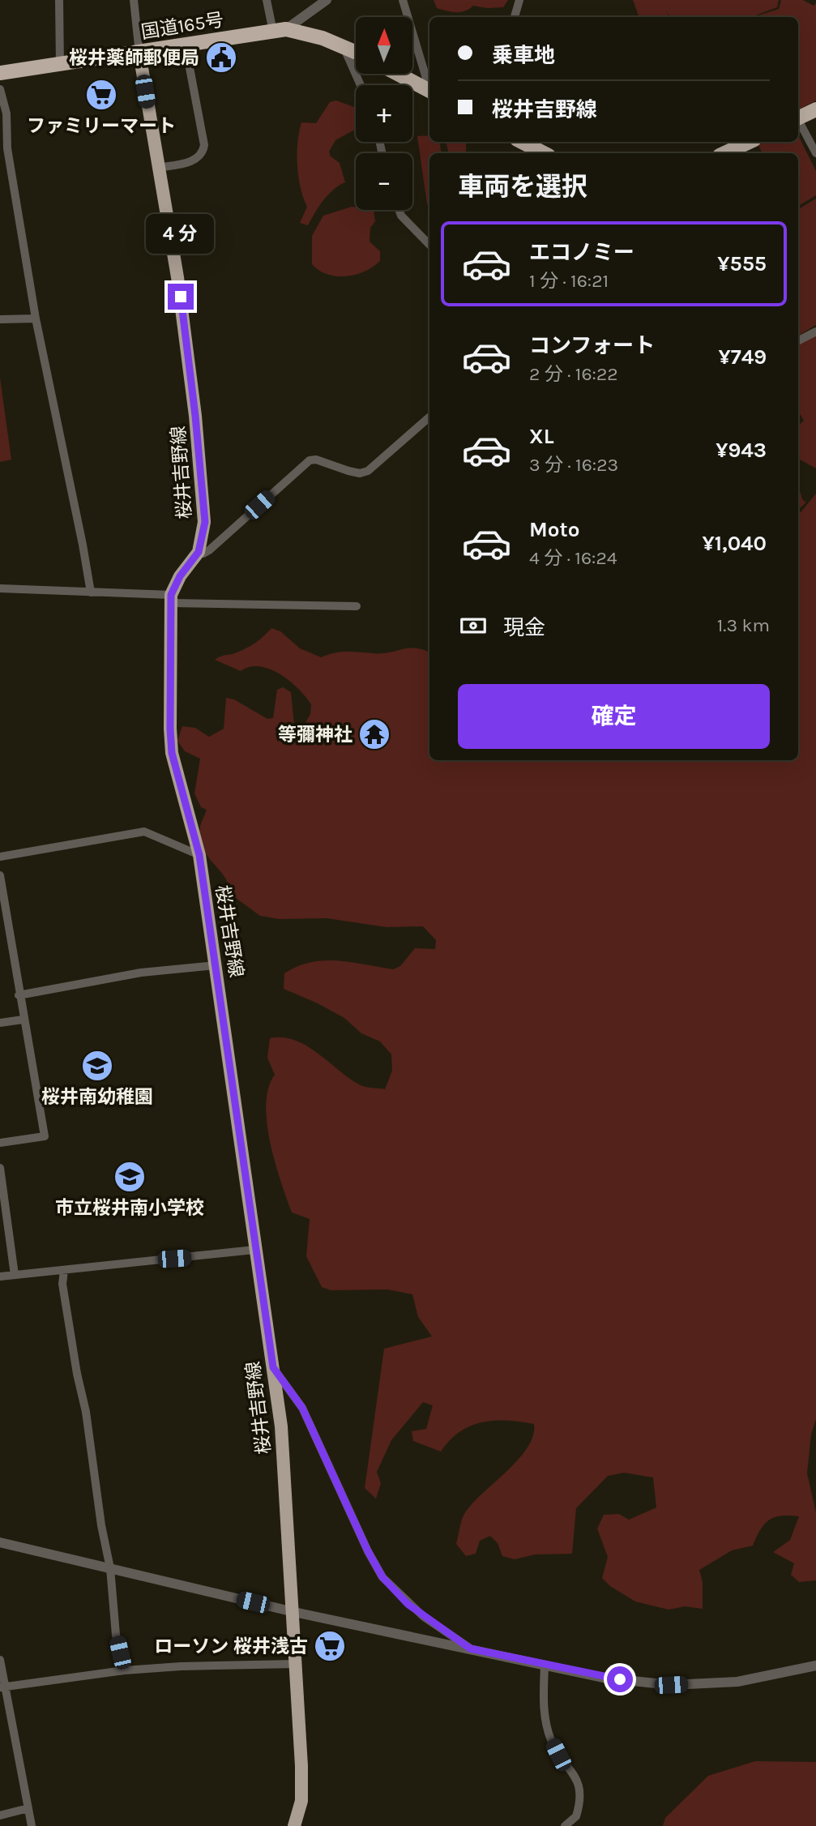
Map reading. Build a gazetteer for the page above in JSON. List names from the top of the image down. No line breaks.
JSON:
{"streets":{"highway":["国道165号"],"main road":["桜井吉野線"]},"crossings":[["国道165号","桜井吉野線"]],"places":{"public building":["桜井薬師郵便局"],"supermarket":["ファミリーマート","ローソン 桜井浅古"],"temple":["等彌神社"],"school or university":["桜井南幼稚園","市立桜井南小学校"]},"north":"top","page":{"map_buttons":["+","−"],"banner":["乗車地","桜井吉野線"],"heading":"車両を選択","bubble":"4 分","list":[{"name":"エコノミー","note":"1 分 · 16:21","value":"¥555"},{"name":"コンフォート","note":"2 分 · 16:22","value":"¥749"},{"name":"XL","note":"3 分 · 16:23","value":"¥943"},{"name":"Moto","note":"4 分 · 16:24","value":"¥1,040"}],"pay":["現金","1.3 km"],"buttons":"確定"}}
